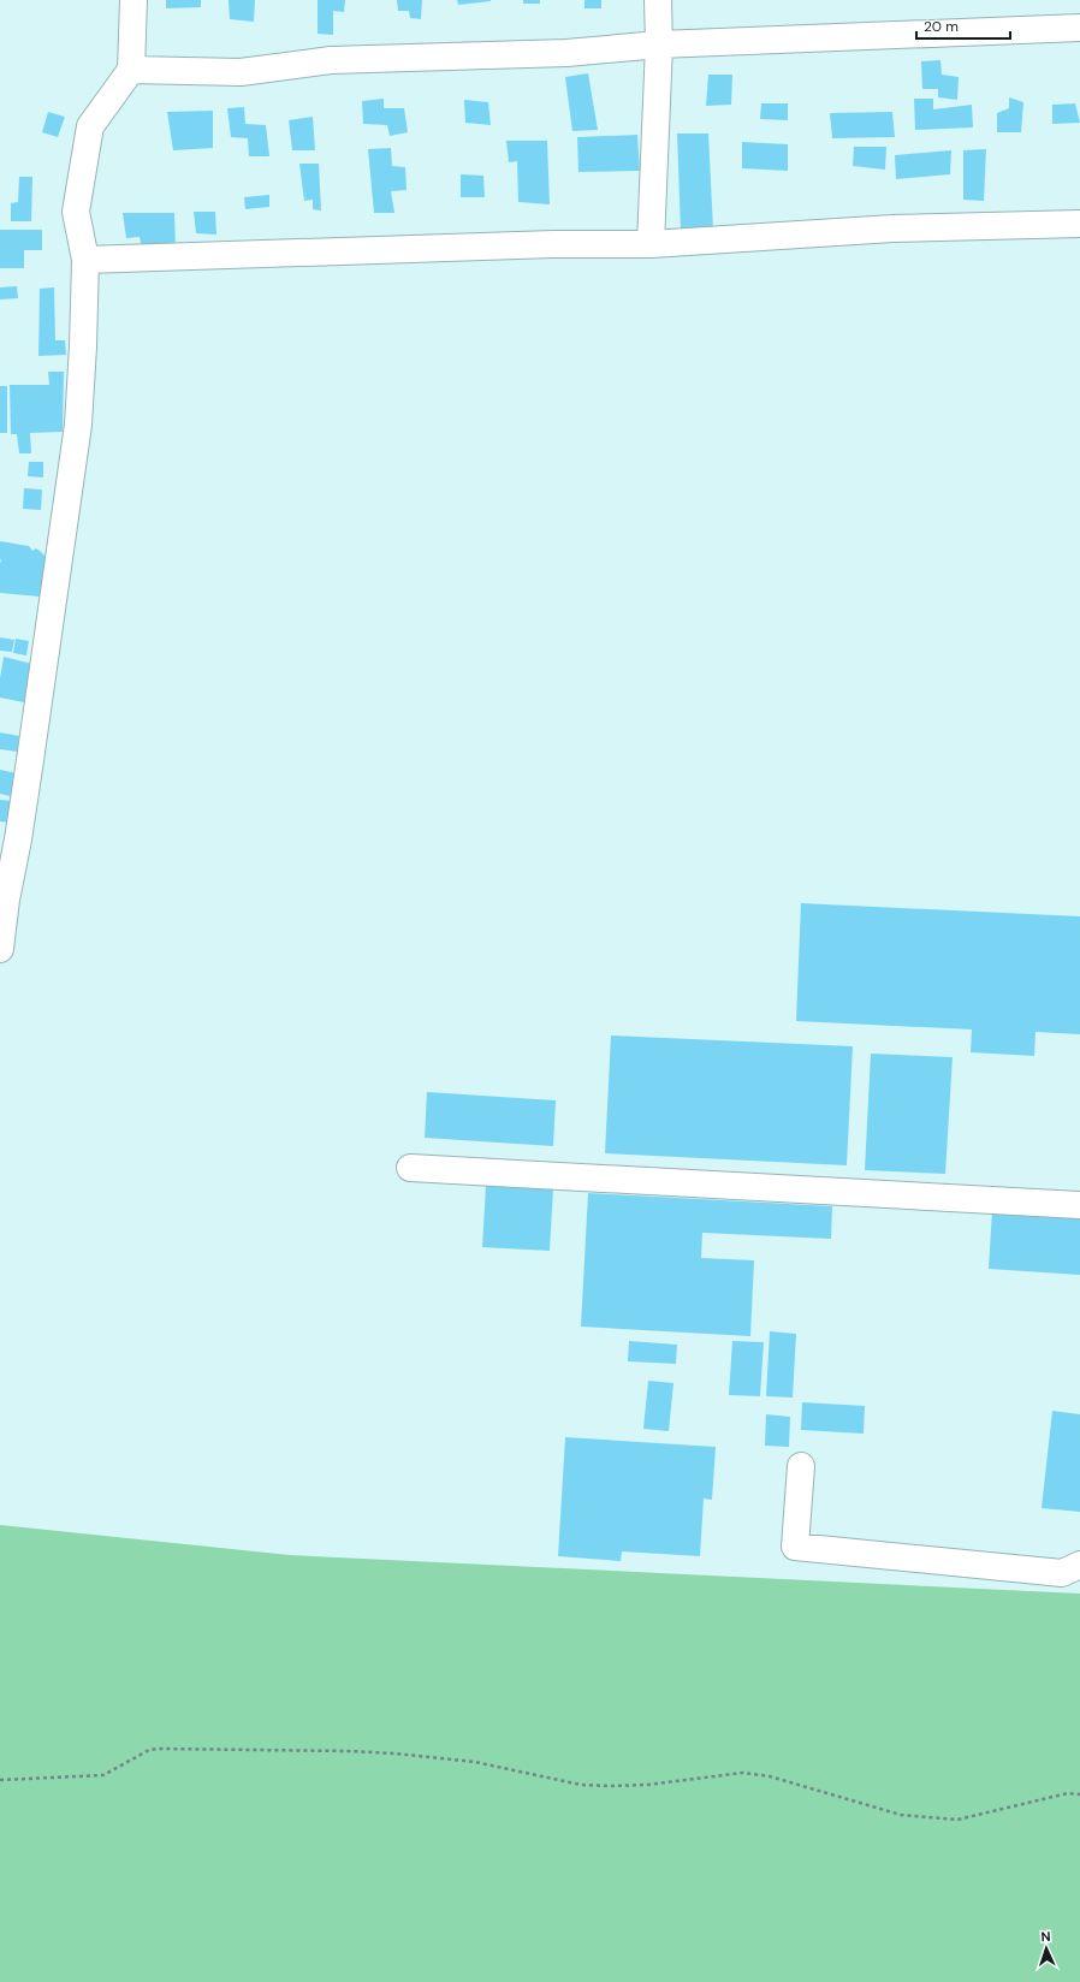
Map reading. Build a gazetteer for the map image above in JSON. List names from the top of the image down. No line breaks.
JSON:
{"scale_bar":"20 m","north":"top"}
